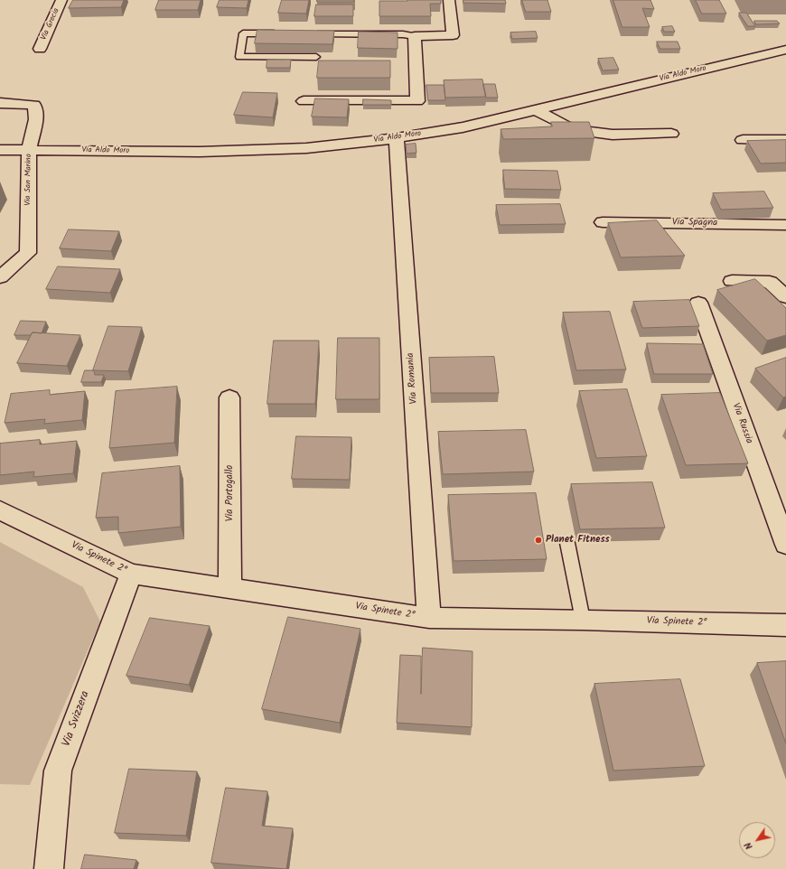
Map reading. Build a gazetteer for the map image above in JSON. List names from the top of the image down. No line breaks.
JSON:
{"streets":{"street":["Via Grecia","Via Aldo Moro","Via San Marino","Via Spagna","Via Romania","Via Russia","Via Portogallo","Via Spinete 2°","Via Svizzera"]},"crossings":[["Via Aldo Moro","Via San Marino"],["Via Aldo Moro","Via Romania"],["Via Romania","Via Spinete 2°"],["Via Portogallo","Via Spinete 2°"],["Via Spinete 2°","Via Svizzera"]],"places":["Planet Fitness"],"north":"bottom left"}
